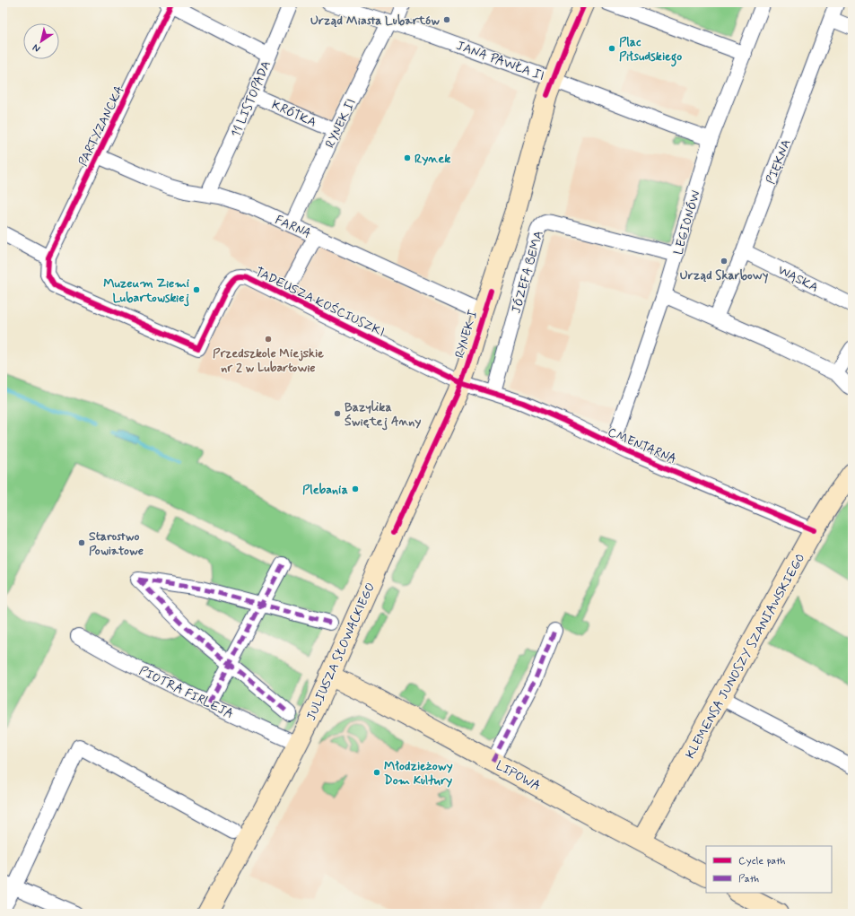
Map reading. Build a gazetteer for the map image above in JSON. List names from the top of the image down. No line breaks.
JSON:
{"streets":{"main road":["RYNEK I","JULIUSZA SŁOWACKIEGO","KLEMENSA JUNOSZY SZANIAWSKIEGO","LIPOWA"],"street":["JANA PAWŁA II","11 LISTOPADA","KRÓTKA","RYNEK II","PARTYZANCKA","PIĘKNA","LEGIONÓW","FARNA","JÓZEFA BEMA","WĄSKA","TADEUSZA KOŚCIUSZKI","CMENTARNA","PIOTRA FIRLEJA"]},"crossings":[["JANA PAWŁA II","RYNEK II"],["JANA PAWŁA II","LEGIONÓW"],["JANA PAWŁA II","RYNEK I"],["11 LISTOPADA","KRÓTKA"],["11 LISTOPADA","FARNA"],["KRÓTKA","RYNEK II"],["RYNEK II","FARNA"],["PARTYZANCKA","FARNA"],["PARTYZANCKA","TADEUSZA KOŚCIUSZKI"],["PIĘKNA","WĄSKA"],["LEGIONÓW","JÓZEFA BEMA"],["LEGIONÓW","CMENTARNA"],["FARNA","RYNEK I"],["JÓZEFA BEMA","CMENTARNA"],["TADEUSZA KOŚCIUSZKI","RYNEK I"],["TADEUSZA KOŚCIUSZKI","CMENTARNA"],["TADEUSZA KOŚCIUSZKI","JULIUSZA SŁOWACKIEGO"],["RYNEK I","CMENTARNA"],["RYNEK I","JULIUSZA SŁOWACKIEGO"],["CMENTARNA","JULIUSZA SŁOWACKIEGO"],["CMENTARNA","KLEMENSA JUNOSZY SZANIAWSKIEGO"],["JULIUSZA SŁOWACKIEGO","PIOTRA FIRLEJA"],["JULIUSZA SŁOWACKIEGO","LIPOWA"],["KLEMENSA JUNOSZY SZANIAWSKIEGO","LIPOWA"]],"places":["Urząd Miasta Lubartów","Plac Piłsudskiego","Rynek","Urząd Skarbowy","Muzeum Ziemi Lubartowskiej","Przedszkole Miejskie nr 2 w Lubartowie","Bazylika Świętej Anny","Plebania","Starostwo Powiatowe","Młodzieżowy Dom Kultury"],"legend":["Cycle path","Path"],"north":"bottom left"}
